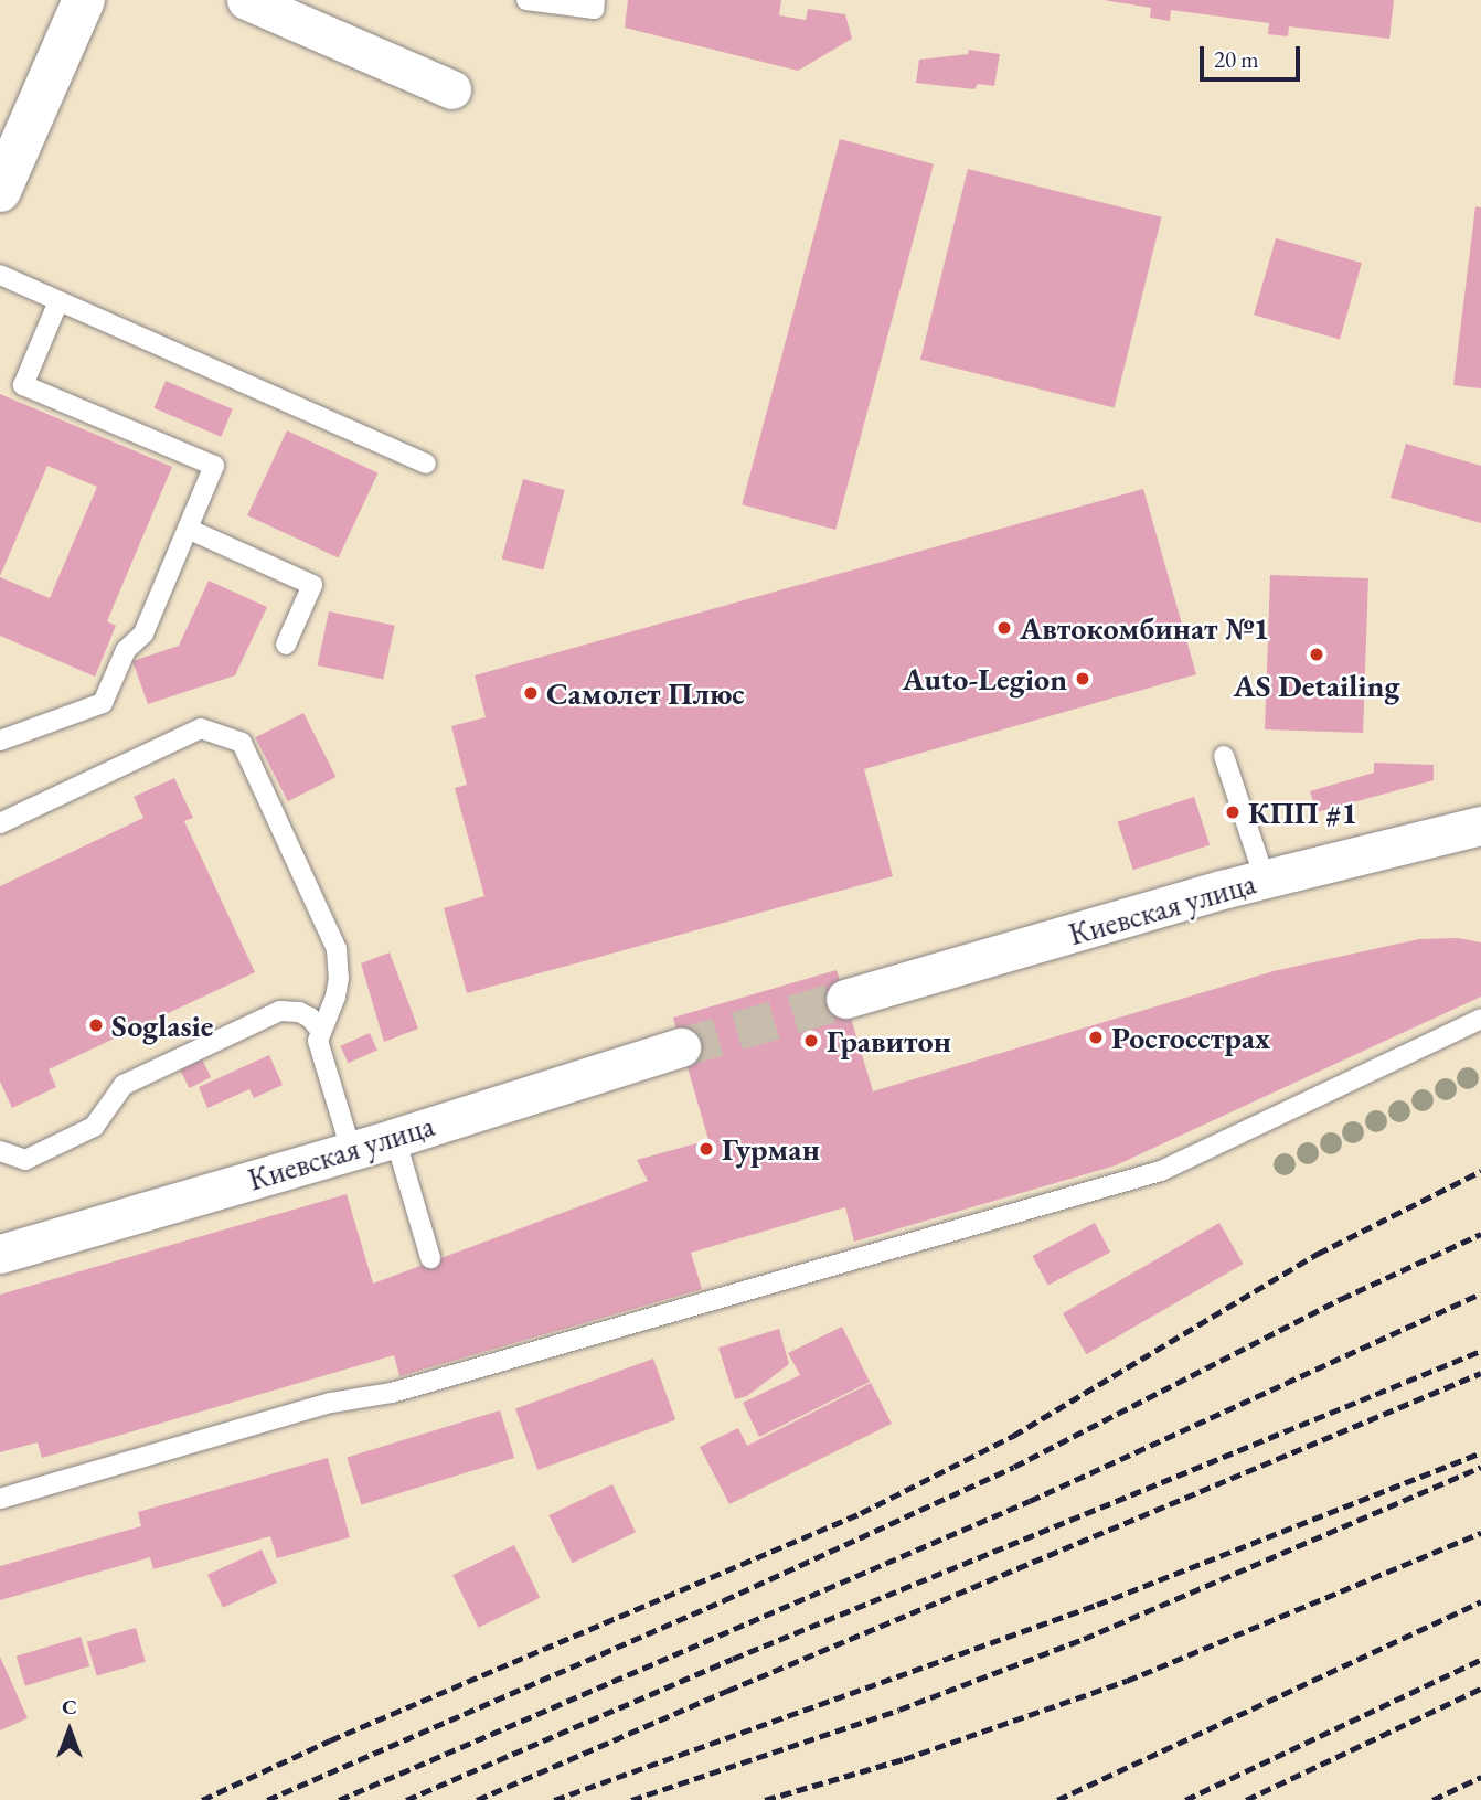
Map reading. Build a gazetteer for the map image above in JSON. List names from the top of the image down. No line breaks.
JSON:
{"streets":{"street":["Киевская улица"]},"places":["Автокомбинат №1","AS Detailing","Auto-Legion","Самолет Плюс","КПП #1","Soglasie","Росгосстрах","Гравитон","Гурман"],"scale_bar":"20 m","north":"top"}
